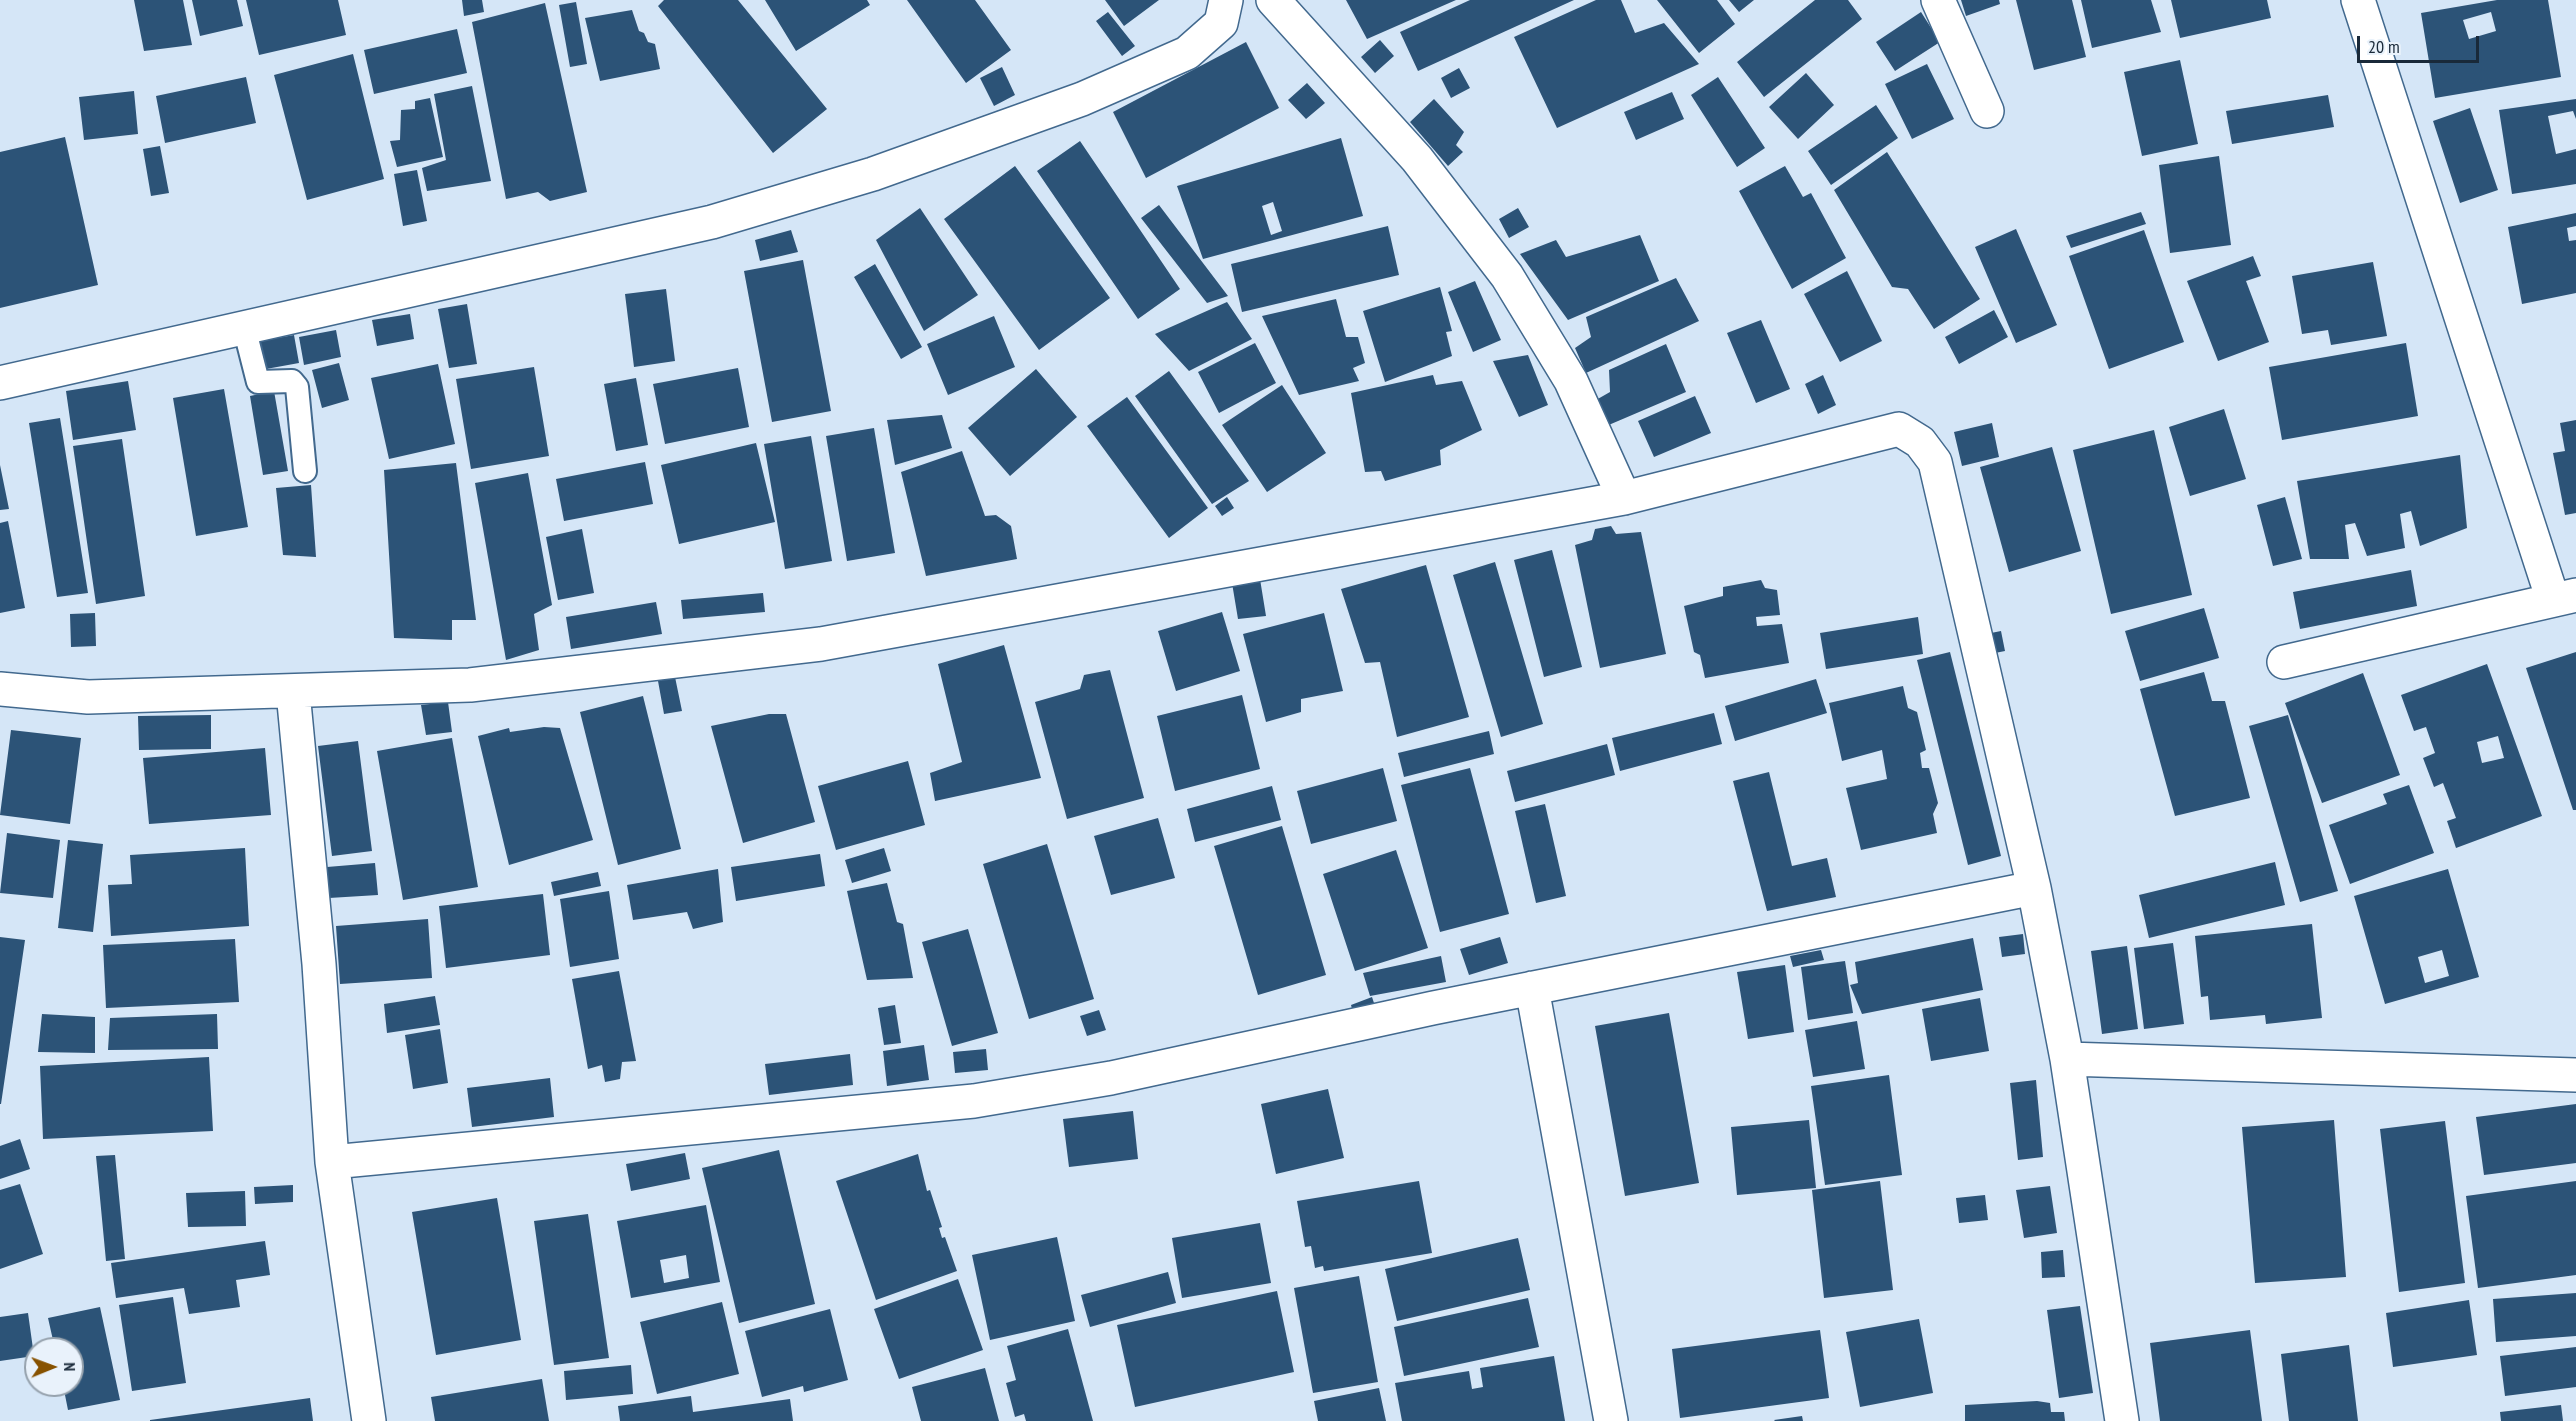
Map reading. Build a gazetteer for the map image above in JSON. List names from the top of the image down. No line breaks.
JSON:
{"scale_bar":"20 m","north":"right"}
